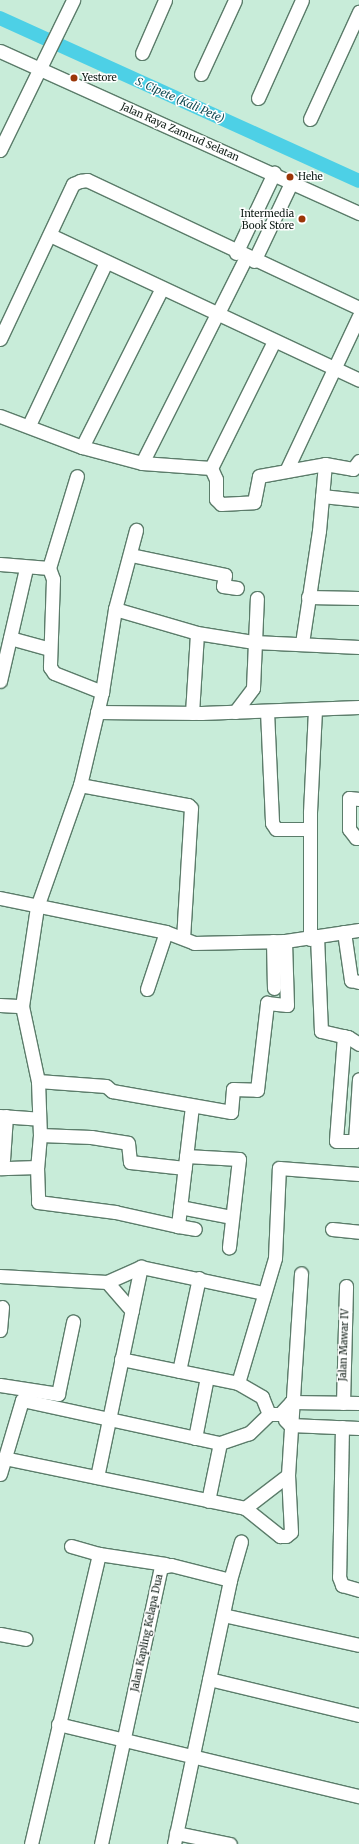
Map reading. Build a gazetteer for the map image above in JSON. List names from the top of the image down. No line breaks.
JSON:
{"streets":{"street":["Jalan Raya Zamrud Selatan","Jalan Mawar IV","Jalan Kapling Kelapa Dua"]},"water":["S. Cipete (Kali Pete)"],"places":["Yestore","Hehe","Intermedia Book Store"]}
